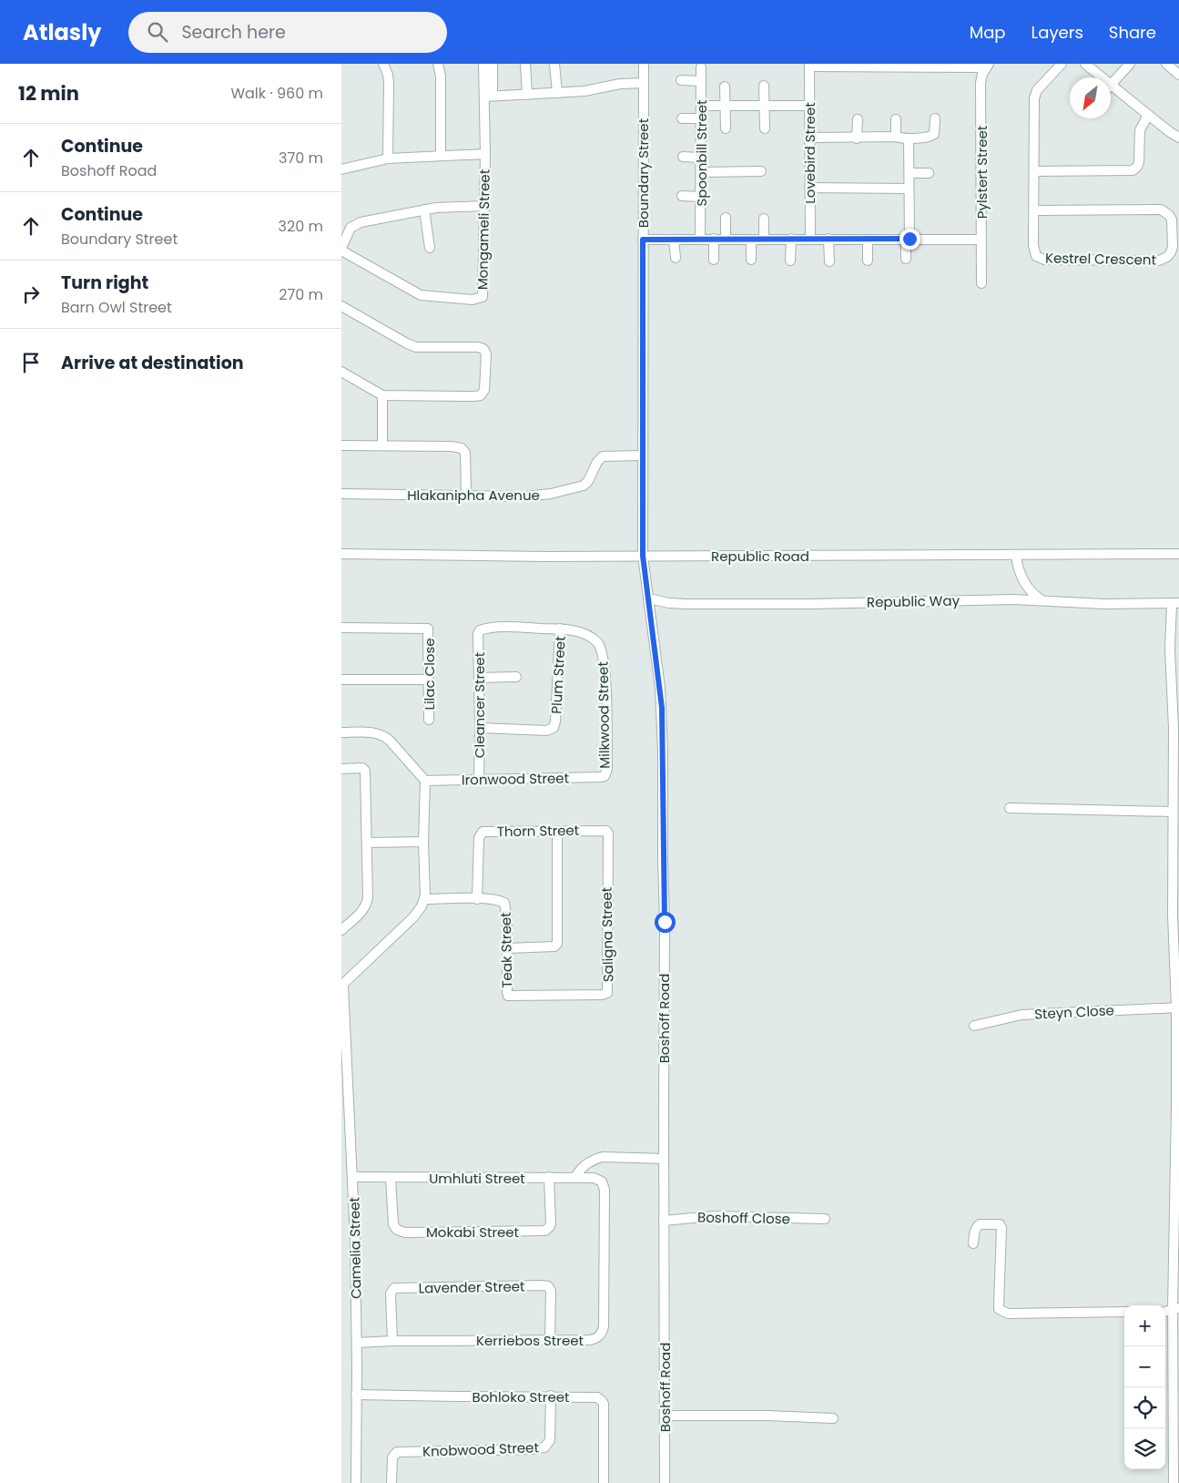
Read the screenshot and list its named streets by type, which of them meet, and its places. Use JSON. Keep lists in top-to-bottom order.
{
  "streets": {
    "street": [
      "Spoonbill Street",
      "Lovebird Street",
      "Pylstert Street",
      "Boundary Street",
      "Mongameli Street",
      "Kestrel Crescent",
      "Hlakanipha Avenue",
      "Republic Road",
      "Republic Way",
      "Lilac Close",
      "Plum Street",
      "Cleancer Street",
      "Milkwood Street",
      "Ironwood Street",
      "Thorn Street",
      "Saligna Street",
      "Teak Street",
      "Steyn Close",
      "Boshoff Road",
      "Umhluti Street",
      "Boshoff Close",
      "Mokabi Street",
      "Camelia Street",
      "Lavender Street",
      "Kerriebos Street",
      "Bohloko Street",
      "Knobwood Street"
    ]
  },
  "crossings": [
    ["Boundary Street", "Hlakanipha Avenue"],
    ["Boundary Street", "Republic Road"],
    ["Boundary Street", "Boshoff Road"],
    ["Republic Road", "Boshoff Road"],
    ["Republic Way", "Boshoff Road"],
    ["Plum Street", "Cleancer Street"],
    ["Plum Street", "Milkwood Street"],
    ["Cleancer Street", "Milkwood Street"],
    ["Cleancer Street", "Ironwood Street"],
    ["Milkwood Street", "Ironwood Street"],
    ["Thorn Street", "Saligna Street"],
    ["Thorn Street", "Teak Street"],
    ["Saligna Street", "Teak Street"],
    ["Boshoff Road", "Boshoff Close"],
    ["Umhluti Street", "Mokabi Street"],
    ["Umhluti Street", "Camelia Street"],
    ["Umhluti Street", "Kerriebos Street"],
    ["Camelia Street", "Kerriebos Street"],
    ["Camelia Street", "Bohloko Street"],
    ["Lavender Street", "Kerriebos Street"],
    ["Bohloko Street", "Knobwood Street"]
  ],
  "north": "bottom left",
  "page": {
    "header": "Atlasly",
    "search": "Search here",
    "nav": ["Map", "Layers", "Share"],
    "heading": ["12 min", "Walk · 960 m"],
    "list": [
      ["Continue", "Boshoff Road", "370 m"],
      ["Continue", "Boundary Street", "320 m"],
      ["Turn right", "Barn Owl Street", "270 m"],
      "Arrive at destination"
    ],
    "map_buttons": ["+", "−"]
  }
}
